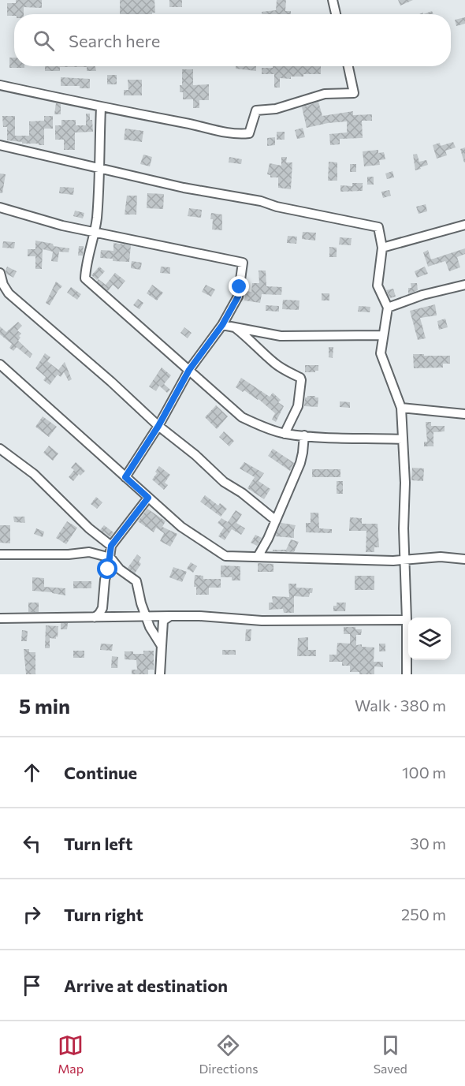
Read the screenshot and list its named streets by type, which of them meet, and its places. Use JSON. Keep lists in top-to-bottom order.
{
  "page": {
    "search": "Search here",
    "heading": ["5 min", "Walk · 380 m"],
    "list": [
      ["Continue", "100 m"],
      ["Turn left", "30 m"],
      ["Turn right", "250 m"],
      "Arrive at destination"
    ],
    "nav": ["Map", "Directions", "Saved"]
  }
}
